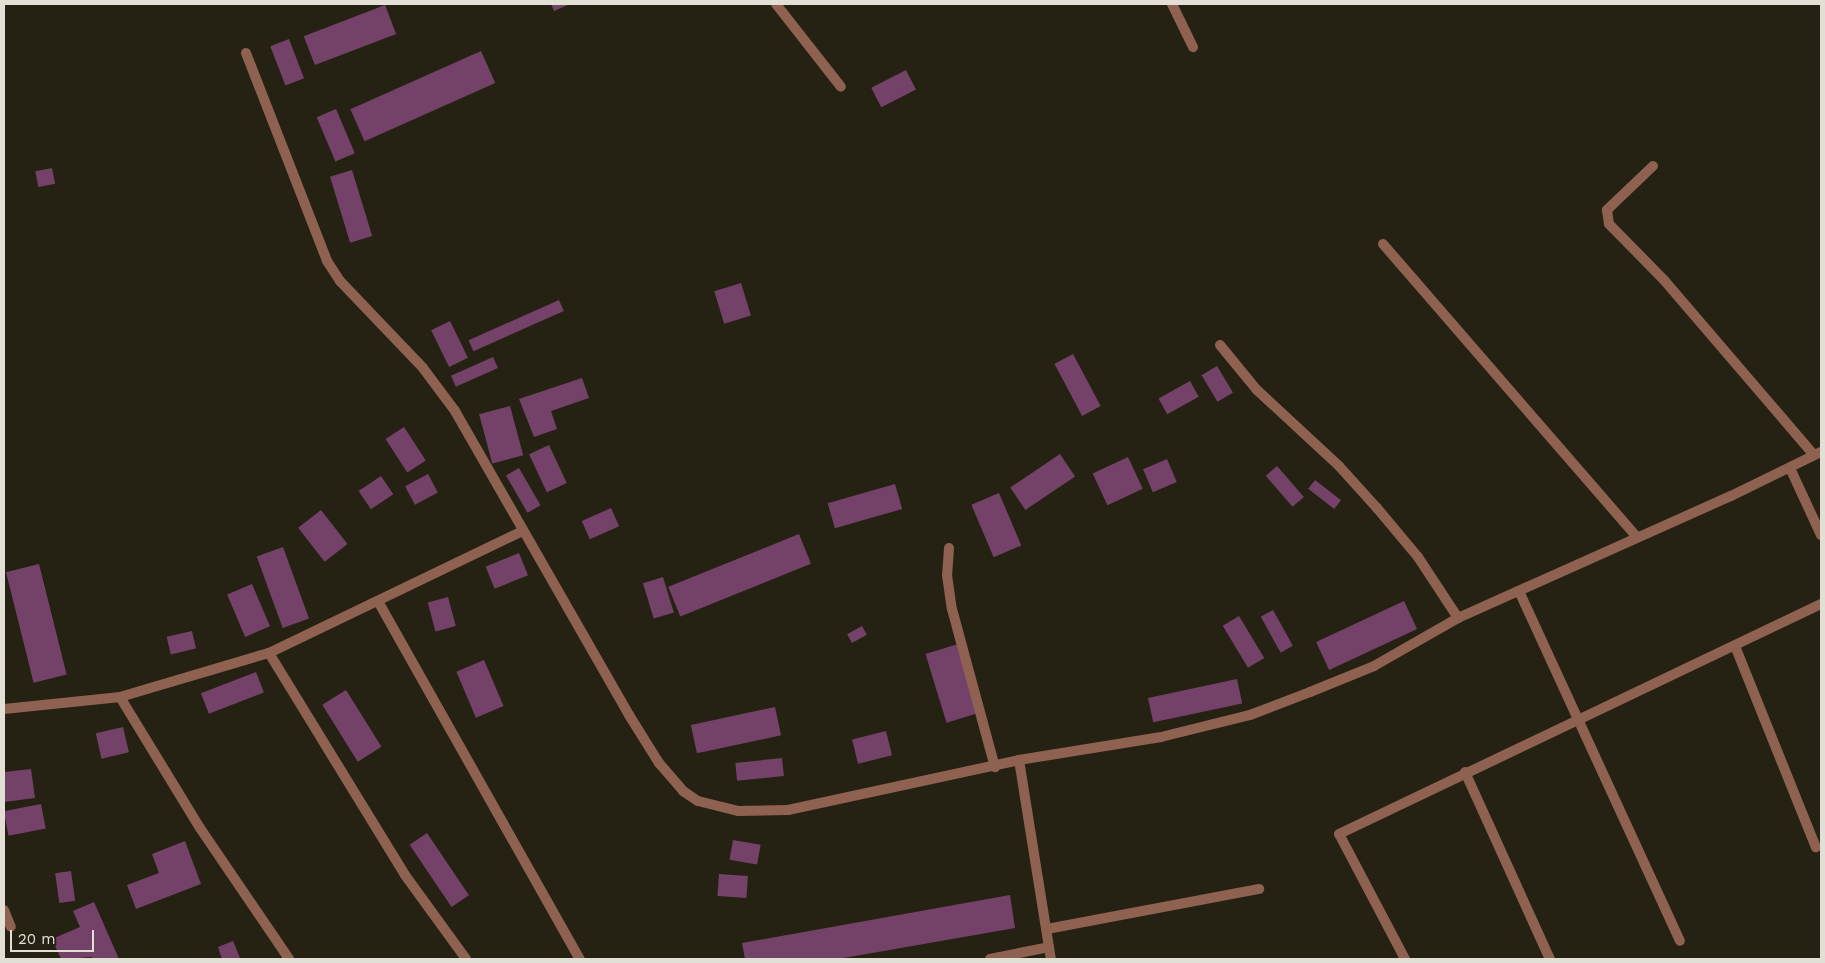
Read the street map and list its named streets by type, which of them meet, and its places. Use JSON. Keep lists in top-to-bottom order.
{
  "scale_bar": "20 m"
}
